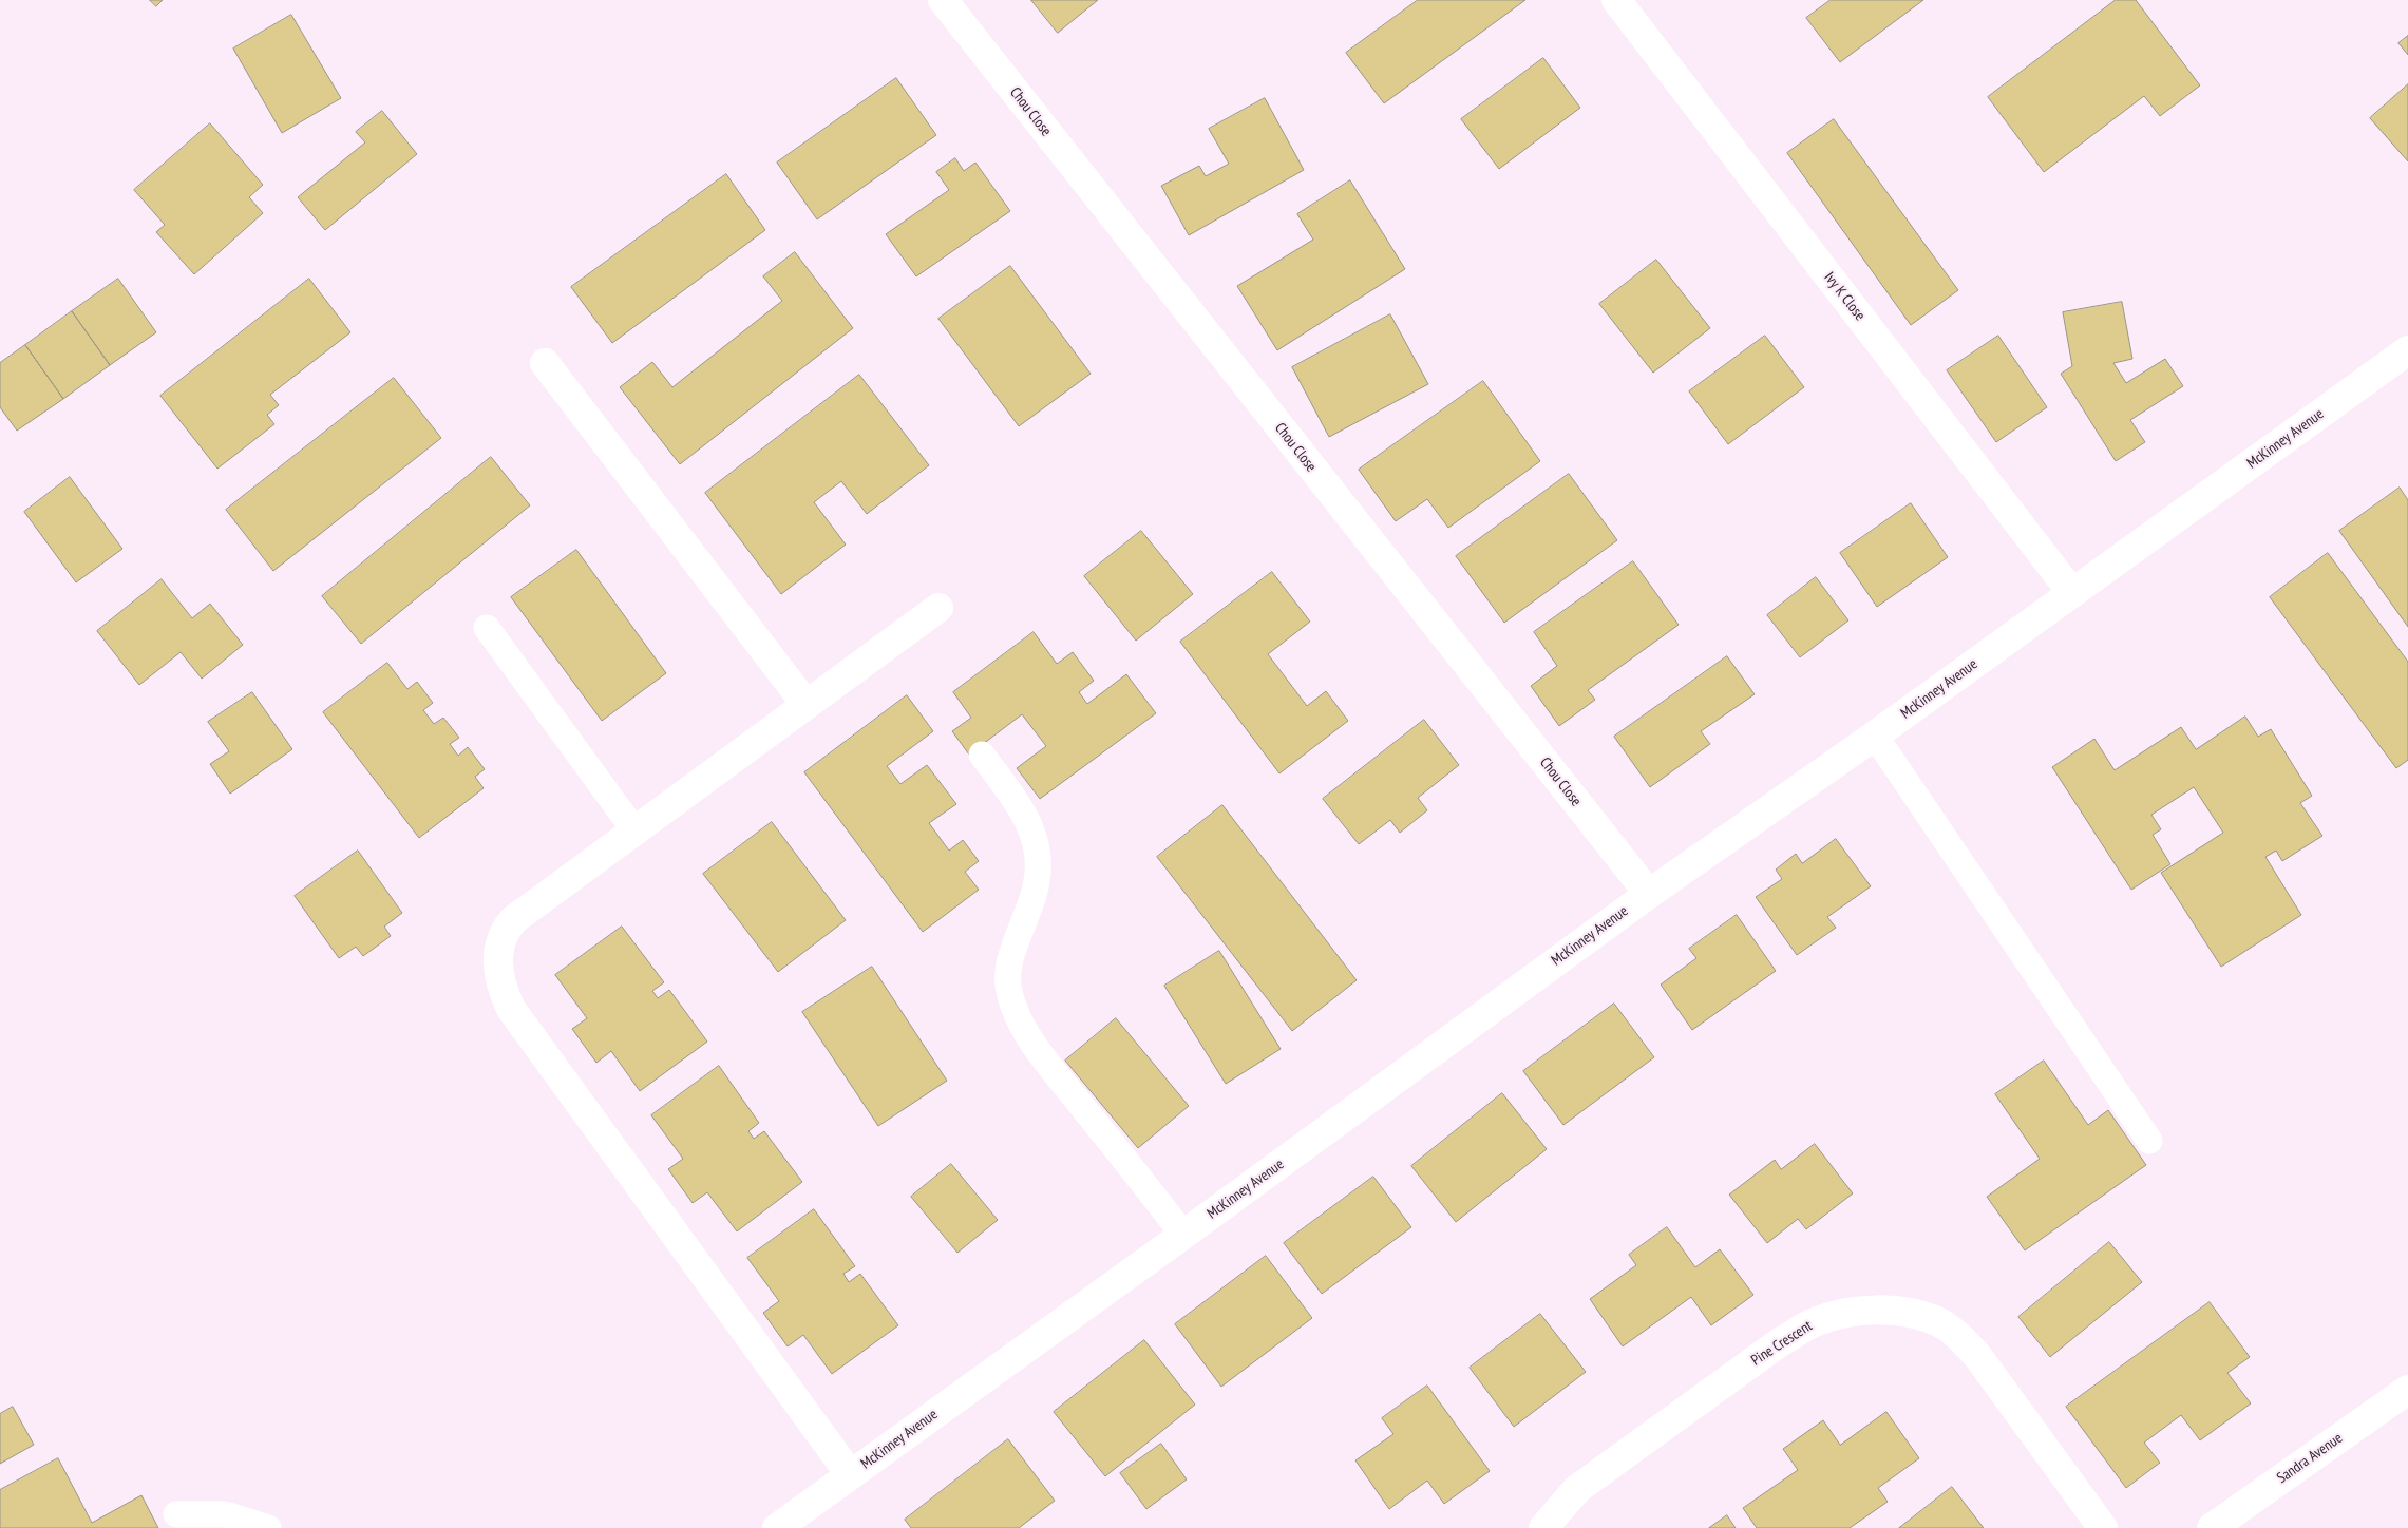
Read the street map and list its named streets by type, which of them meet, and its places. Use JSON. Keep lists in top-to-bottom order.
{
  "streets": {
    "street": [
      "Chou Close",
      "Ivy K Close",
      "McKinney Avenue",
      "Pine Crescent",
      "Sandra Avenue"
    ]
  },
  "crossings": [
    ["Chou Close", "McKinney Avenue"],
    ["Ivy K Close", "McKinney Avenue"]
  ]
}
